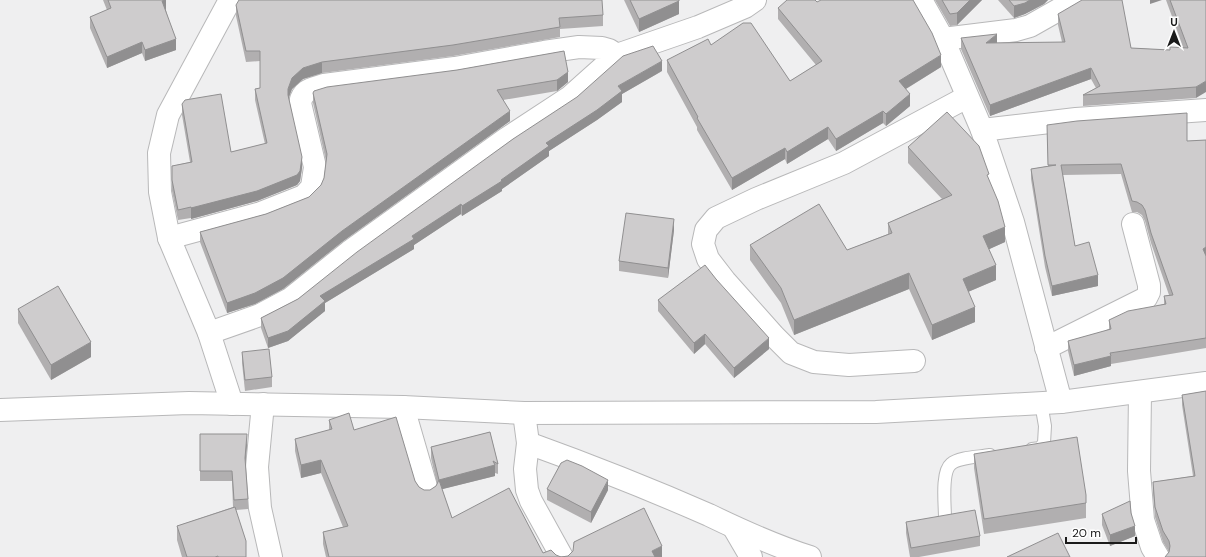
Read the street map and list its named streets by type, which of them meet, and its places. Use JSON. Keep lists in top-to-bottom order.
{
  "scale_bar": "20 m",
  "north": "top"
}
